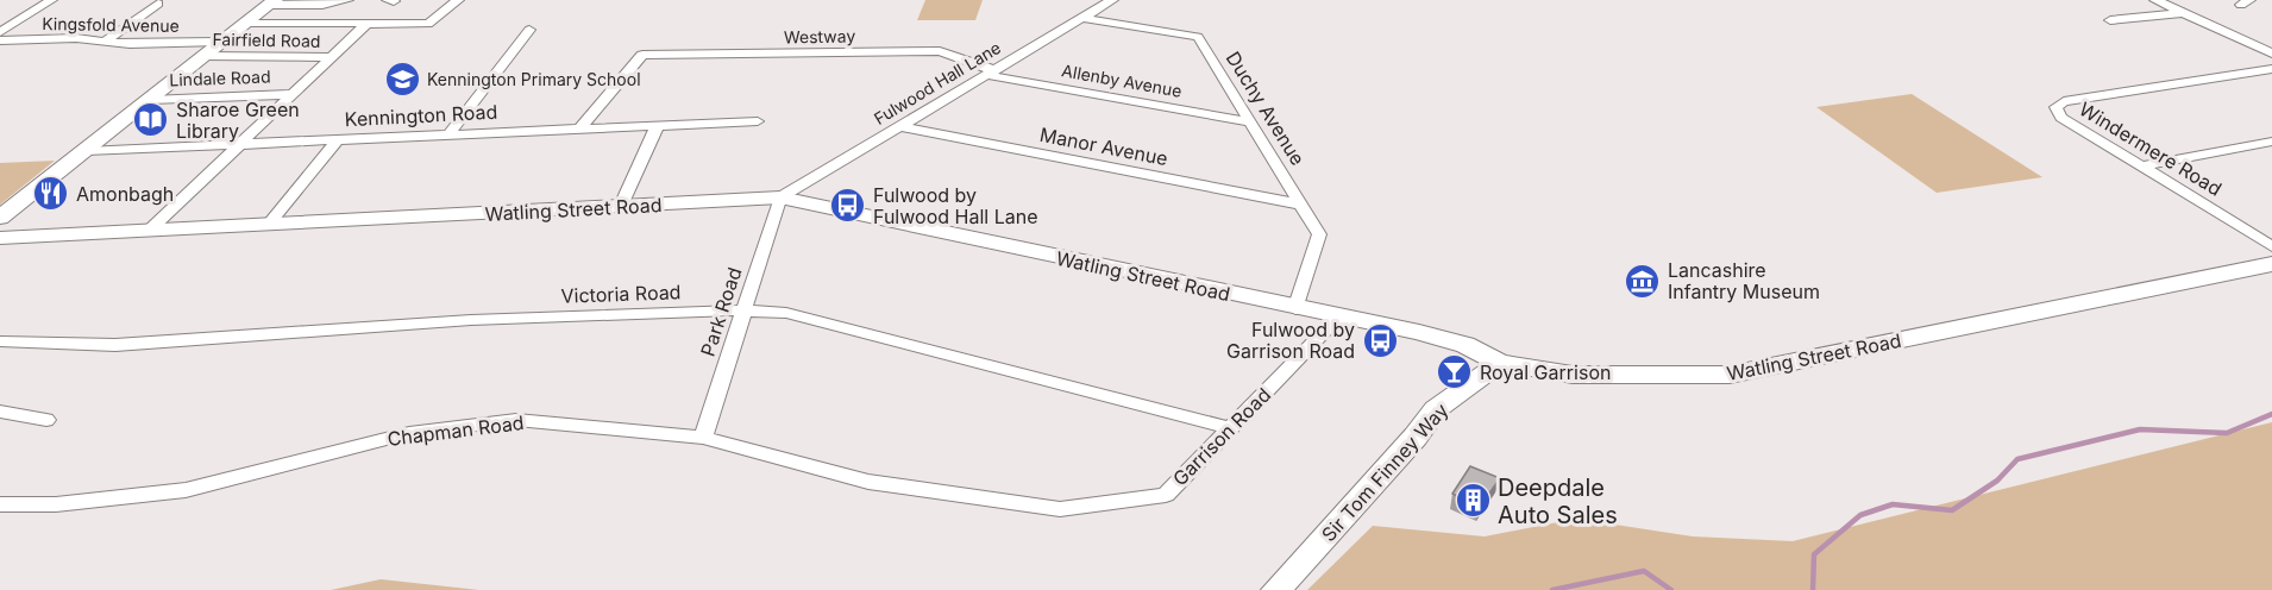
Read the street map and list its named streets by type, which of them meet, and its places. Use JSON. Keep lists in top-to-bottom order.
{
  "streets": {
    "main road": ["Watling Street Road", "Sir Tom Finney Way"],
    "street": [
      "Kingsfold Avenue",
      "Westway",
      "Fairfield Road",
      "Lindale Road",
      "Allenby Avenue",
      "Fulwood Hall Lane",
      "Duchy Avenue",
      "Kennington Road",
      "Manor Avenue",
      "Windermere Road",
      "Victoria Road",
      "Park Road",
      "Chapman Road",
      "Garrison Road"
    ]
  },
  "crossings": [
    ["Westway", "Allenby Avenue"],
    ["Westway", "Fulwood Hall Lane"],
    ["Westway", "Kennington Road"],
    ["Allenby Avenue", "Fulwood Hall Lane"],
    ["Allenby Avenue", "Duchy Avenue"],
    ["Fulwood Hall Lane", "Duchy Avenue"],
    ["Fulwood Hall Lane", "Manor Avenue"],
    ["Fulwood Hall Lane", "Watling Street Road"],
    ["Fulwood Hall Lane", "Park Road"],
    ["Duchy Avenue", "Manor Avenue"],
    ["Duchy Avenue", "Watling Street Road"],
    ["Watling Street Road", "Park Road"],
    ["Watling Street Road", "Garrison Road"],
    ["Watling Street Road", "Sir Tom Finney Way"],
    ["Victoria Road", "Park Road"],
    ["Victoria Road", "Garrison Road"],
    ["Park Road", "Chapman Road"],
    ["Chapman Road", "Garrison Road"]
  ],
  "places": {
    "school or university": ["Kennington Primary School"],
    "library": ["Sharoe Green Library"],
    "restaurant": ["Amonbagh"],
    "bus stop": ["Fulwood by Fulwood Hall Lane", "Fulwood by Garrison Road"],
    "museum": ["Lancashire Infantry Museum"],
    "bar": ["Royal Garrison"],
    "building": ["Deepdale Auto Sales"]
  }
}
